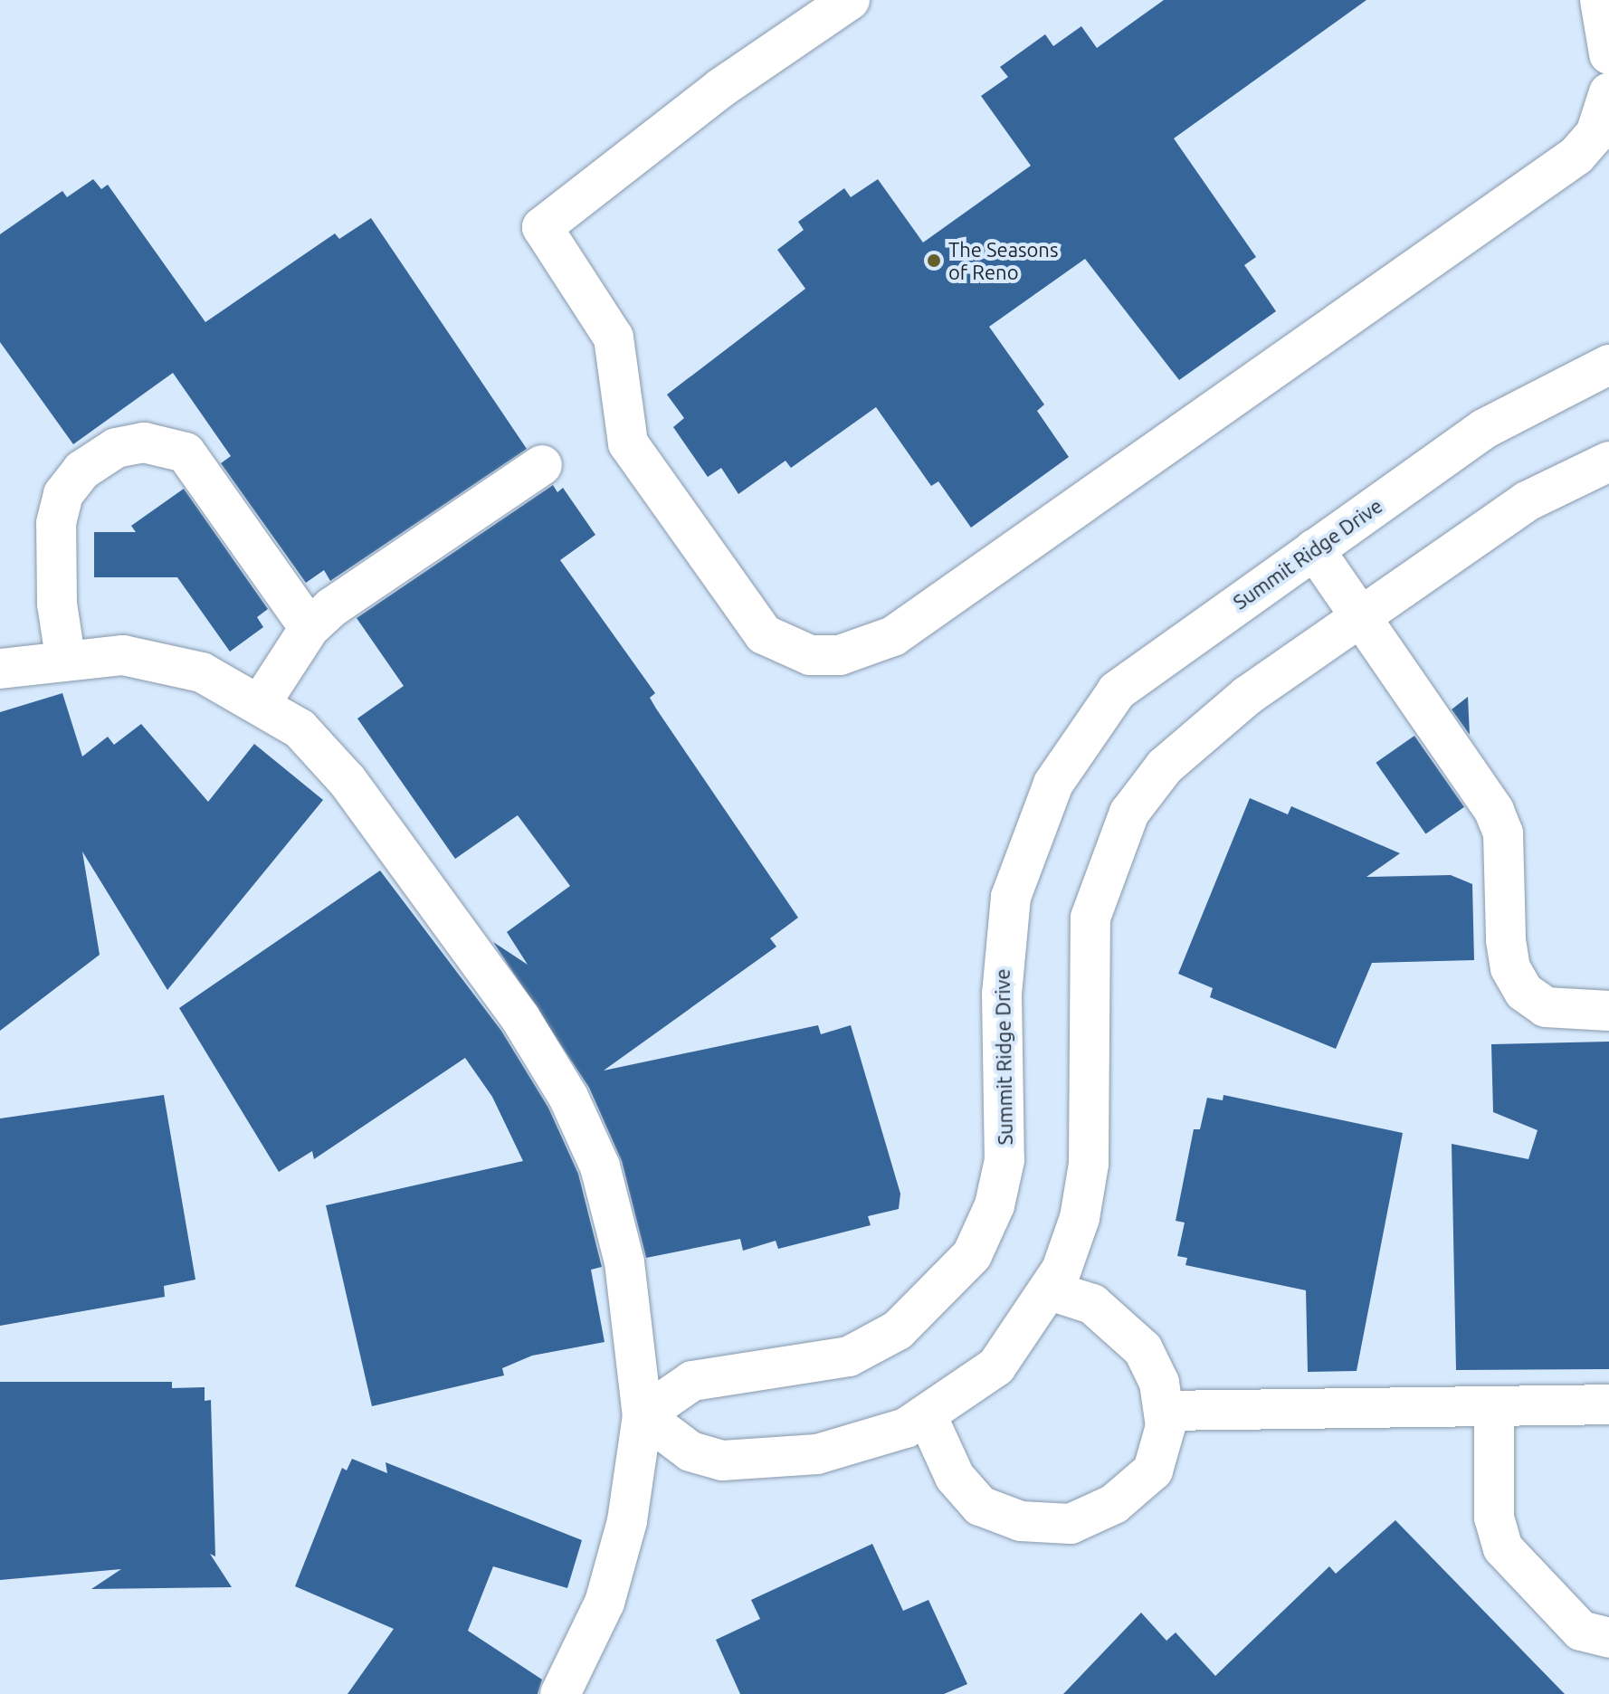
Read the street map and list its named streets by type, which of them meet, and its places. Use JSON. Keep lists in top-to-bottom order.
{
  "streets": {
    "street": ["Summit Ridge Drive"]
  },
  "places": ["The Seasons of Reno"]
}
